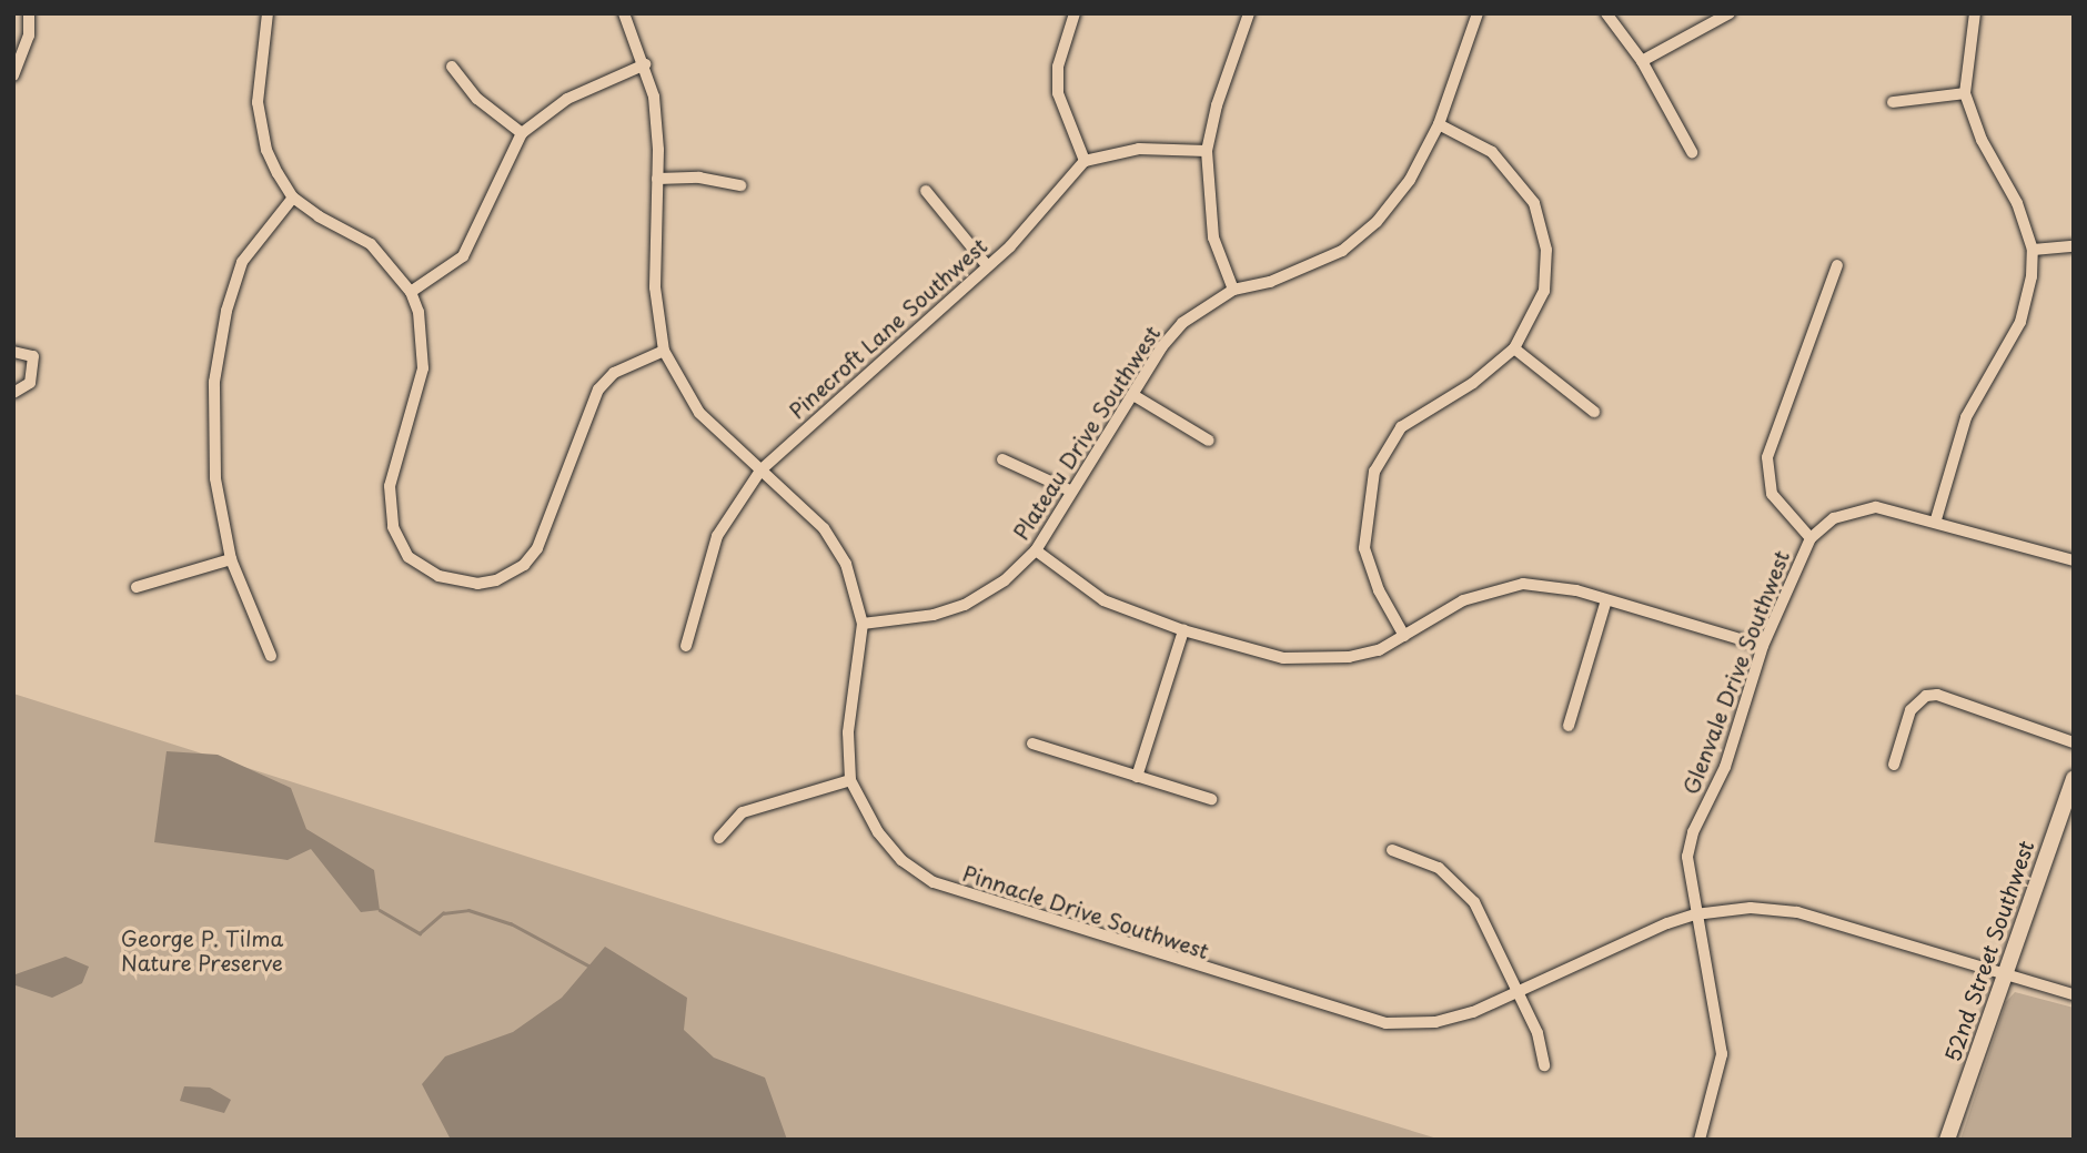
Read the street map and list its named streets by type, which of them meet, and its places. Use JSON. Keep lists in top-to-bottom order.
{
  "streets": {
    "street": [
      "Pinecroft Lane Southwest",
      "Plateau Drive Southwest",
      "Glenvale Drive Southwest",
      "Pinnacle Drive Southwest",
      "52nd Street Southwest"
    ]
  },
  "crossings": [
    ["Pinecroft Lane Southwest", "Pinnacle Drive Southwest"],
    ["Plateau Drive Southwest", "Pinnacle Drive Southwest"],
    ["Glenvale Drive Southwest", "Pinnacle Drive Southwest"],
    ["Pinnacle Drive Southwest", "52nd Street Southwest"]
  ],
  "parks": ["George P. Tilma Nature Preserve"]
}
